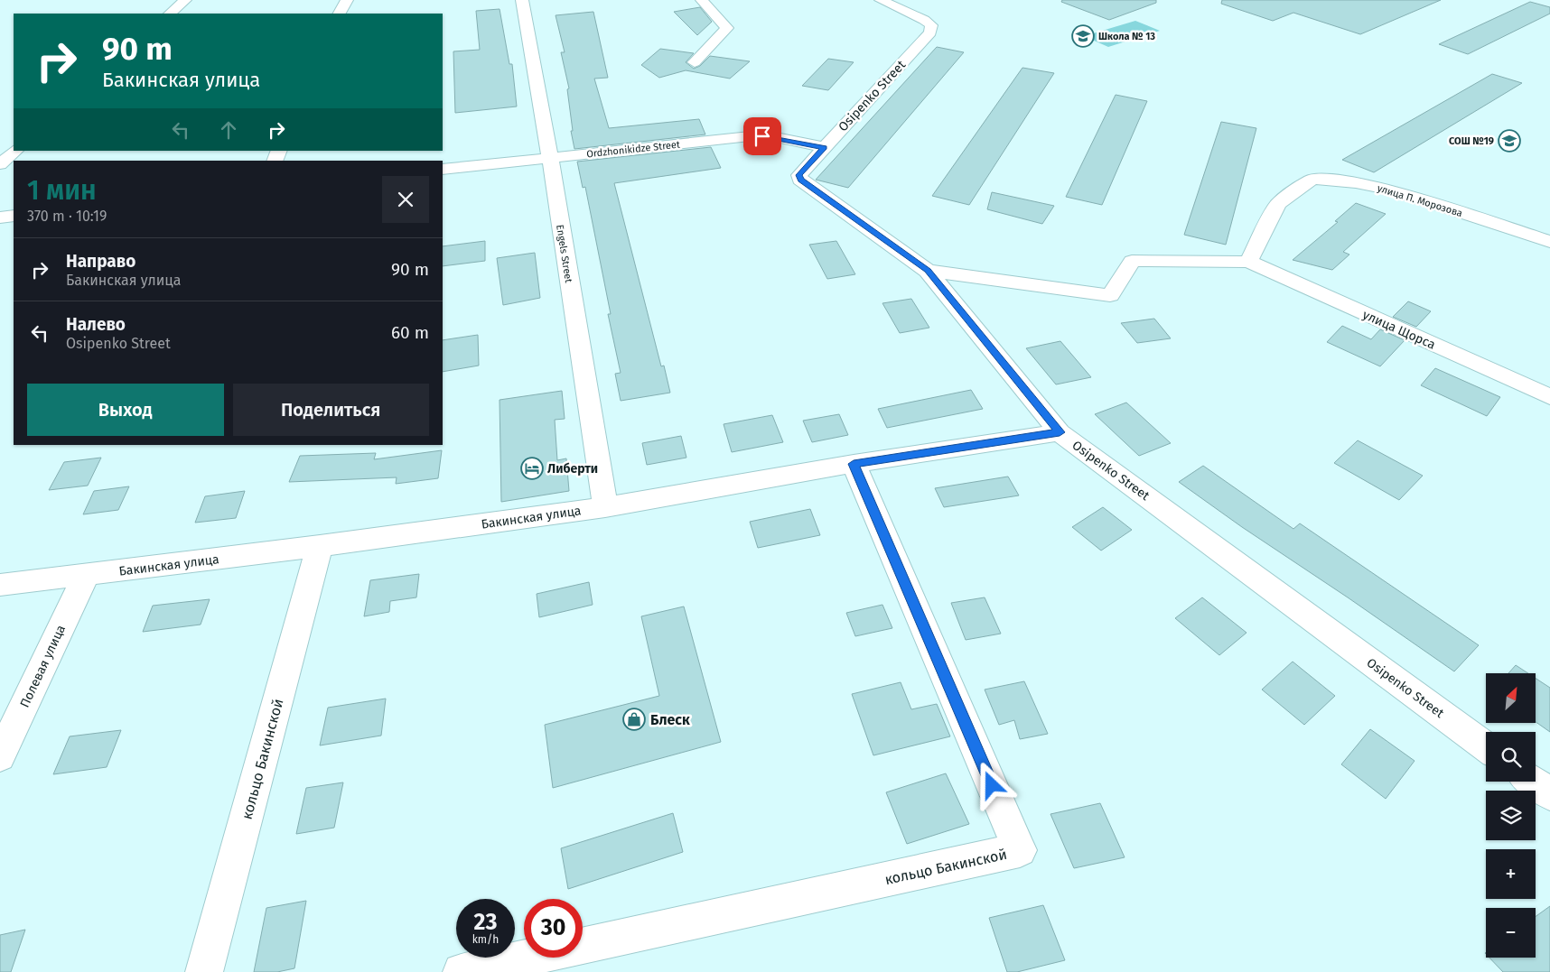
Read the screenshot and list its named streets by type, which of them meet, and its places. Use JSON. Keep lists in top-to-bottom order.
{
  "streets": {
    "street": [
      "Osipenko Street",
      "Ordzhonikidze Street",
      "улица П. Морозова",
      "Engels Street",
      "улица Щорса",
      "Бакинская улица",
      "Полевая улица",
      "кольцо Бакинской"
    ]
  },
  "crossings": [
    ["Osipenko Street", "Ordzhonikidze Street"],
    ["Osipenko Street", "Бакинская улица"],
    ["Ordzhonikidze Street", "Engels Street"],
    ["улица П. Морозова", "улица Щорса"],
    ["Engels Street", "Бакинская улица"],
    ["Бакинская улица", "Полевая улица"],
    ["Бакинская улица", "кольцо Бакинской"]
  ],
  "places": {
    "school or university": ["Школа № 13", "СОШ №19"],
    "hotel": ["Либерти"],
    "shop": ["Блеск"]
  },
  "north": "top right",
  "page": {
    "turn": ["90 m", "Бакинская улица"],
    "heading": ["1 мин", "370 m · 10:19"],
    "list": [
      {
        "name": "Направо",
        "note": "Бакинская улица",
        "value": "90 m"
      },
      {
        "name": "Налево",
        "note": "Osipenko Street",
        "value": "60 m"
      }
    ],
    "buttons": ["Выход", "Поделиться"],
    "map_buttons": ["+", "−"],
    "speed": "23 km/h",
    "limit": "30"
  }
}
